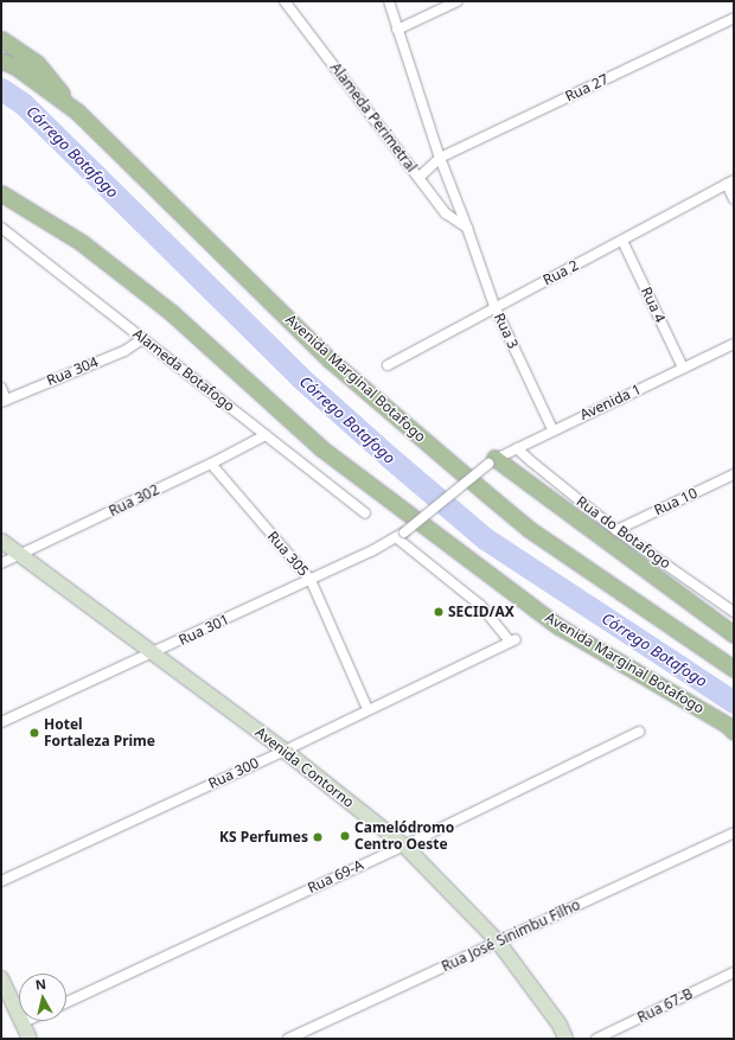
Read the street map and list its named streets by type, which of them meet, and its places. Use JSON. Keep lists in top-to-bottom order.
{
  "streets": {
    "main road": ["Avenida Marginal Botafogo", "Avenida Contorno"],
    "street": [
      "Rua 27",
      "Alameda Perimetral",
      "Rua 2",
      "Rua 4",
      "Rua 3",
      "Alameda Botafogo",
      "Rua 304",
      "Avenida 1",
      "Rua 302",
      "Rua 10",
      "Rua do Botafogo",
      "Rua 305",
      "Rua 301",
      "Rua 300",
      "Rua 69-A",
      "Rua José Sinimbu Filho",
      "Rua 67-B"
    ]
  },
  "crossings": [
    ["Rua 27", "Alameda Perimetral"],
    ["Rua 27", "Rua 3"],
    ["Alameda Perimetral", "Rua 3"],
    ["Rua 2", "Rua 4"],
    ["Rua 2", "Rua 3"],
    ["Rua 4", "Avenida 1"],
    ["Rua 3", "Avenida 1"],
    ["Alameda Botafogo", "Rua 304"],
    ["Alameda Botafogo", "Rua 302"],
    ["Avenida 1", "Rua do Botafogo"],
    ["Avenida 1", "Rua 301"],
    ["Avenida 1", "Rua 300"],
    ["Rua 302", "Rua 305"],
    ["Rua 302", "Avenida Contorno"],
    ["Rua 10", "Rua do Botafogo"],
    ["Rua 305", "Rua 301"],
    ["Rua 305", "Rua 300"],
    ["Rua 301", "Avenida Contorno"],
    ["Rua 301", "Rua 300"],
    ["Avenida Contorno", "Rua 300"],
    ["Avenida Contorno", "Rua 69-A"],
    ["Avenida Contorno", "Rua José Sinimbu Filho"]
  ],
  "water": ["Córrego Botafogo"],
  "places": [
    "SECID/AX",
    "Hotel Fortaleza Prime",
    "Camelódromo Centro Oeste",
    "KS Perfumes"
  ],
  "north": "top"
}
